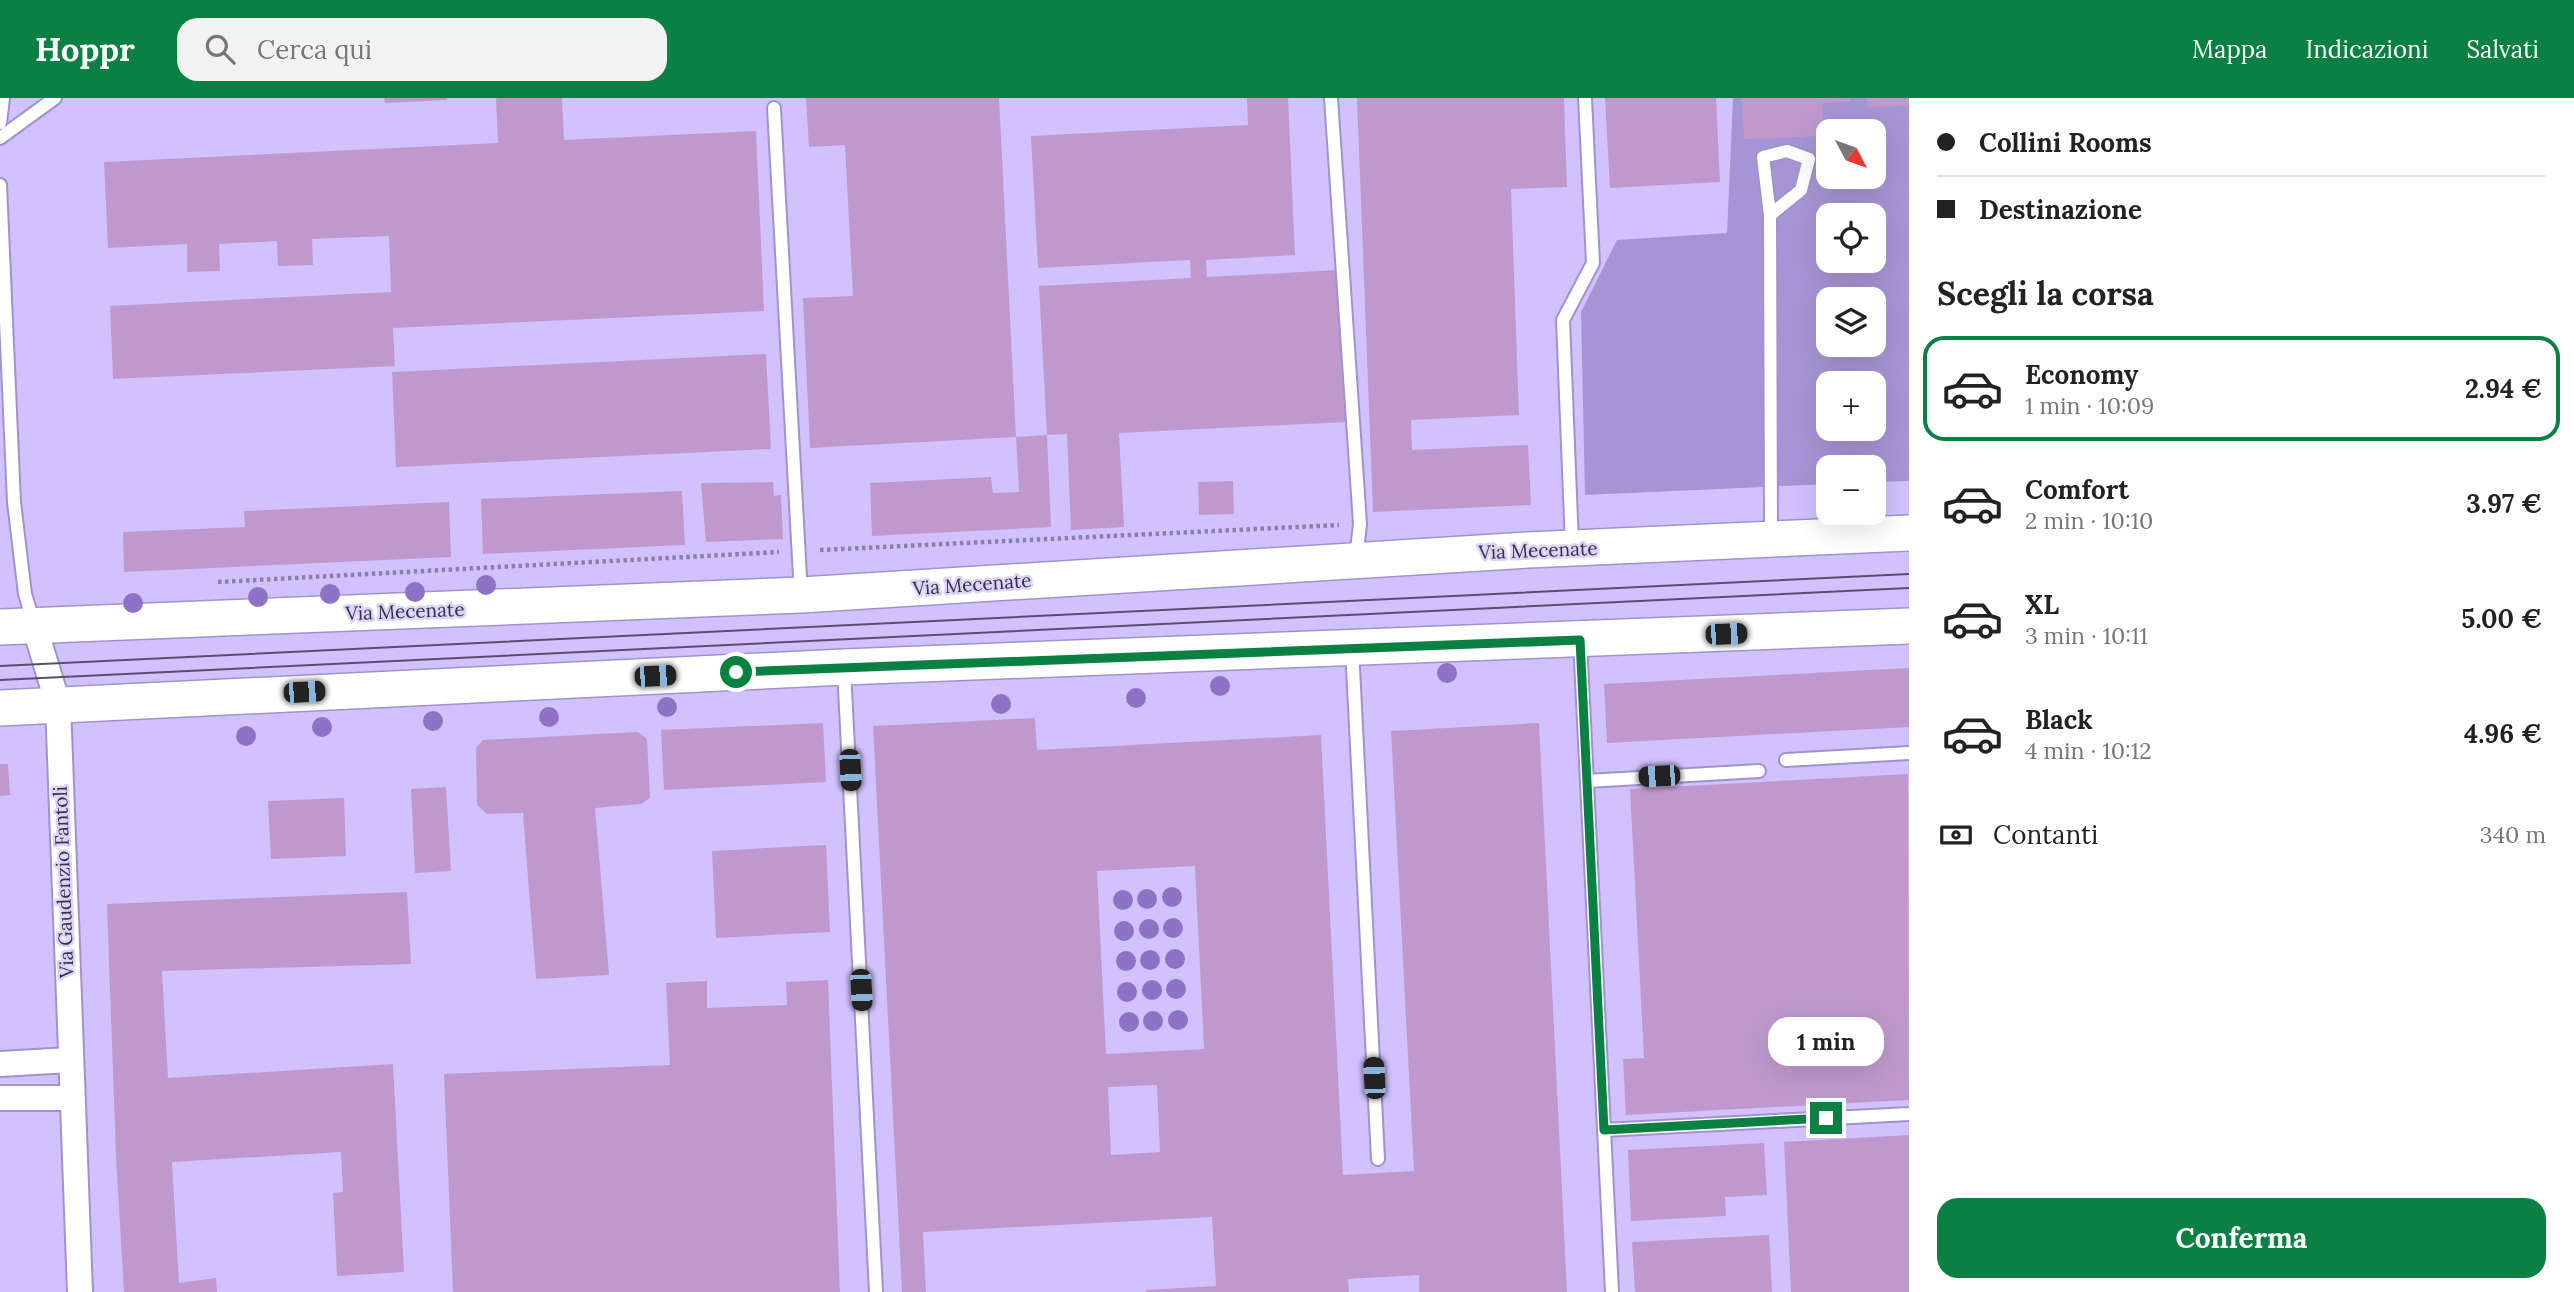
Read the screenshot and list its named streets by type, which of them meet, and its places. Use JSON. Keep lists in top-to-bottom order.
{
  "streets": {
    "main road": ["Via Mecenate"],
    "street": ["Via Gaudenzio Fantoli"]
  },
  "north": "bottom right",
  "page": {
    "header": "Hoppr",
    "search": "Cerca qui",
    "nav": ["Mappa", "Indicazioni", "Salvati"],
    "banner": ["Collini Rooms", "Destinazione"],
    "map_buttons": ["+", "−"],
    "heading": "Scegli la corsa",
    "list": [
      {
        "name": "Economy",
        "note": "1 min · 10:09",
        "value": "2.94 €"
      },
      {
        "name": "Comfort",
        "note": "2 min · 10:10",
        "value": "3.97 €"
      },
      {
        "name": "XL",
        "note": "3 min · 10:11",
        "value": "5.00 €"
      },
      {
        "name": "Black",
        "note": "4 min · 10:12",
        "value": "4.96 €"
      }
    ],
    "pay": ["Contanti", "340 m"],
    "bubble": "1 min",
    "buttons": "Conferma"
  }
}
